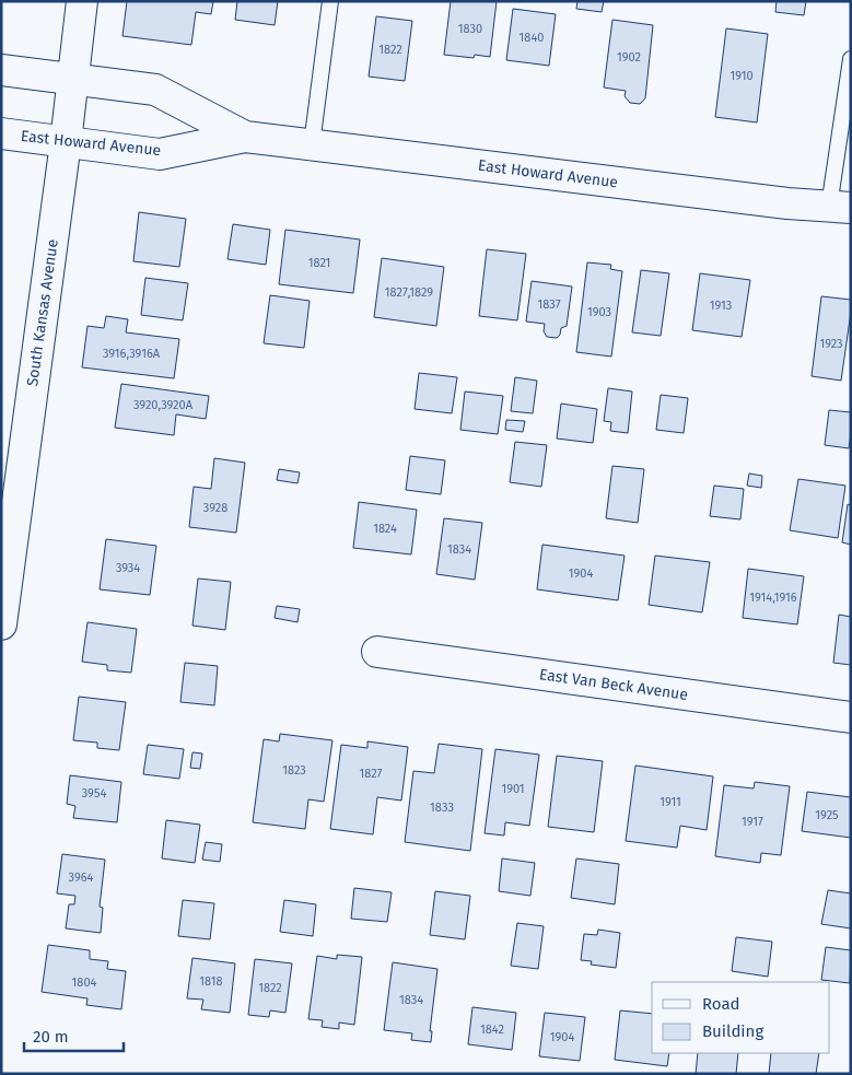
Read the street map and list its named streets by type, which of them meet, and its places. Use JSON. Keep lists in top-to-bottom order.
{
  "streets": {
    "street": ["East Howard Avenue", "South Kansas Avenue", "East Van Beck Avenue"]
  },
  "crossings": [
    ["East Howard Avenue", "South Kansas Avenue"]
  ],
  "house_numbers": [
    "1830",
    "1840",
    "1822",
    "1902",
    "1910",
    "1821",
    "1827,1829",
    "1837",
    "1913",
    "1903",
    "1923",
    "3916,3916A",
    "3920,3920A",
    "3928",
    "1824",
    "1834",
    "3934",
    "1904",
    "1914,1916",
    "1823",
    "1827",
    "1901",
    "3954",
    "1911",
    "1833",
    "1925",
    "1917",
    "3964",
    "1818",
    "1804",
    "1822",
    "1834",
    "1842",
    "1904"
  ],
  "legend": ["Road", "Building"],
  "scale_bar": "20 m"
}
